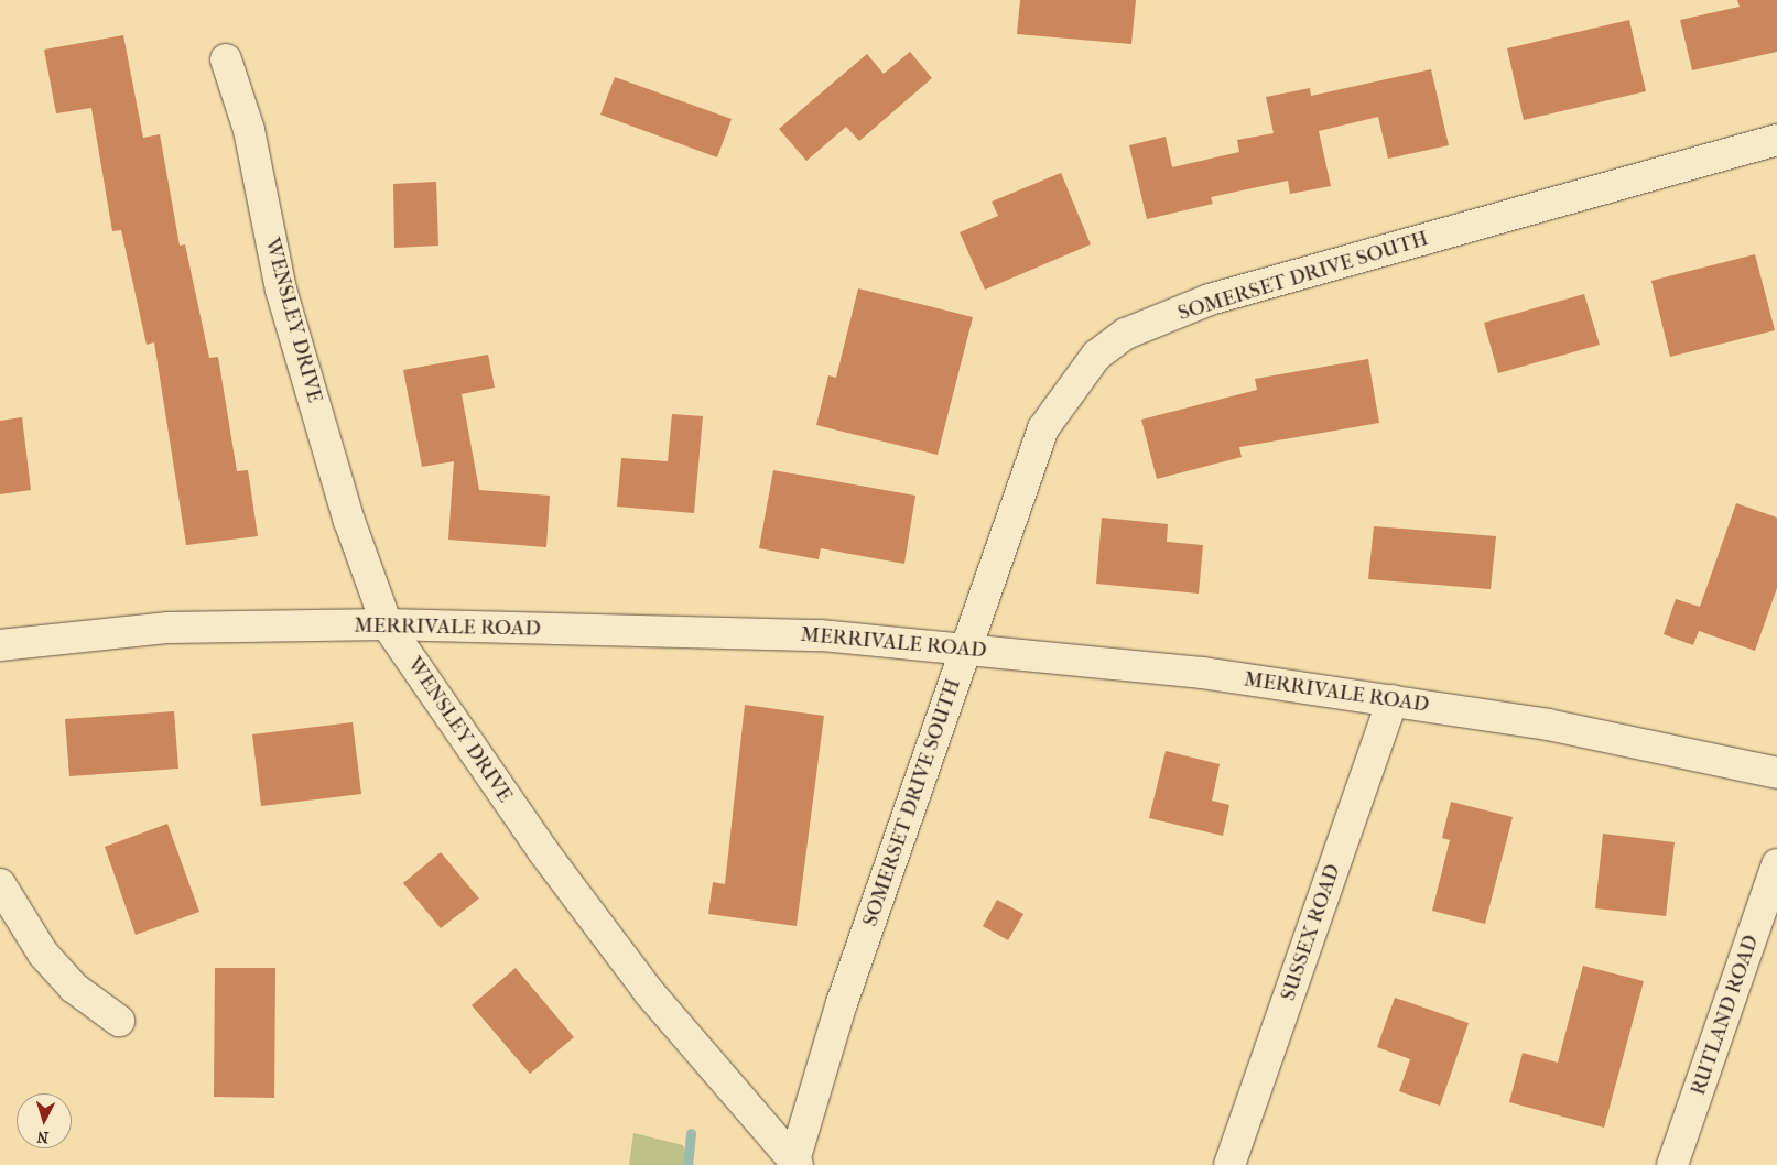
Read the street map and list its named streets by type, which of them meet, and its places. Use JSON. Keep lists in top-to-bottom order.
{
  "streets": {
    "street": [
      "SOMERSET DRIVE SOUTH",
      "WENSLEY DRIVE",
      "MERRIVALE ROAD",
      "SUSSEX ROAD",
      "RUTLAND ROAD"
    ]
  },
  "crossings": [
    ["SOMERSET DRIVE SOUTH", "WENSLEY DRIVE"],
    ["SOMERSET DRIVE SOUTH", "MERRIVALE ROAD"],
    ["WENSLEY DRIVE", "MERRIVALE ROAD"],
    ["MERRIVALE ROAD", "SUSSEX ROAD"]
  ],
  "north": "bottom"
}
